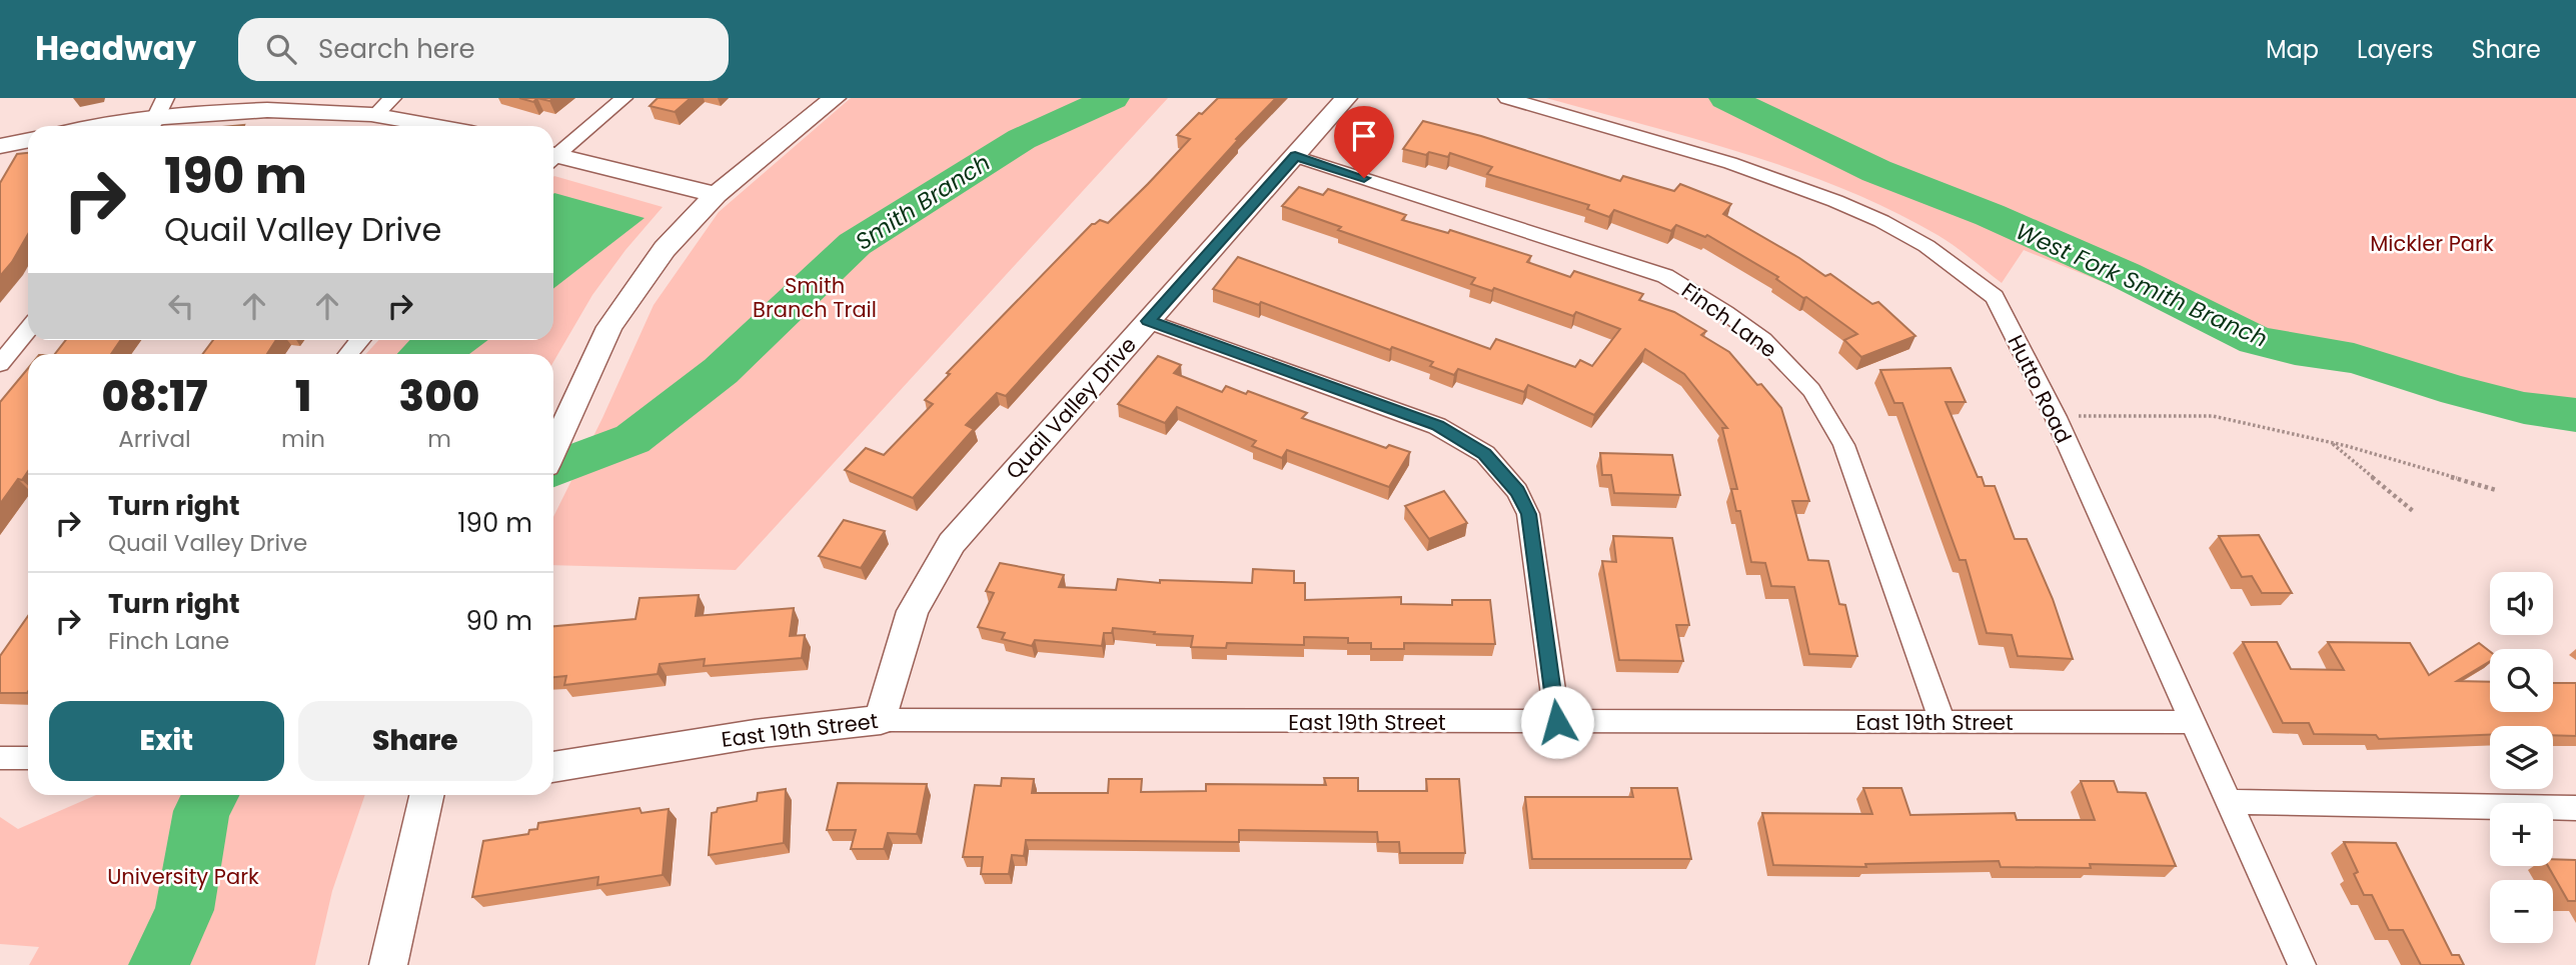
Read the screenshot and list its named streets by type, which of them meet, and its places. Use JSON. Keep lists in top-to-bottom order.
{
  "streets": {
    "street": [
      "Finch Lane",
      "Hutto Road",
      "Quail Valley Drive",
      "East 19th Street"
    ]
  },
  "crossings": [
    ["Finch Lane", "Quail Valley Drive"],
    ["Finch Lane", "East 19th Street"],
    ["Hutto Road", "East 19th Street"],
    ["Quail Valley Drive", "East 19th Street"]
  ],
  "water": ["Smith Branch", "West Fork Smith Branch"],
  "parks": ["Mickler Park", "Smith Branch Trail", "University Park"],
  "page": {
    "header": "Headway",
    "search": "Search here",
    "nav": ["Map", "Layers", "Share"],
    "turn": ["190 m", "Quail Valley Drive"],
    "eta": [
      "08:17",
      "Arrival",
      "1",
      "min",
      "300",
      "m"
    ],
    "list": [
      {
        "name": "Turn right",
        "note": "Quail Valley Drive",
        "value": "190 m"
      },
      {
        "name": "Turn right",
        "note": "Finch Lane",
        "value": "90 m"
      }
    ],
    "map_buttons": ["+", "−"],
    "buttons": ["Exit", "Share"]
  }
}
